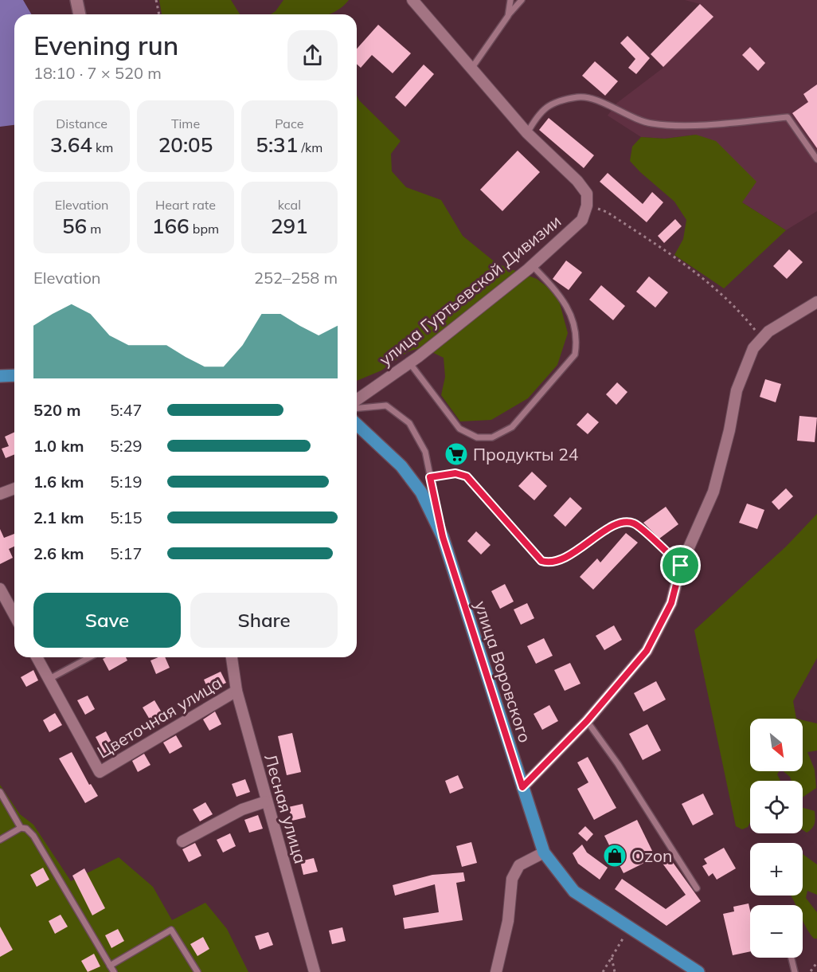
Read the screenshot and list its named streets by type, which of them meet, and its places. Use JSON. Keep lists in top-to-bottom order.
{
  "streets": {
    "main road": ["улица Воровского"],
    "street": ["улица Гуртьевской Дивизии", "Цветочная улица", "Лесная улица"]
  },
  "crossings": [
    ["Цветочная улица", "Лесная улица"]
  ],
  "places": {
    "supermarket": ["Продукты 24"],
    "shop": ["Ozon"]
  },
  "north": "bottom right",
  "page": {
    "heading": ["Evening run", "18:10 · 7 × 520 m"],
    "stats": [
      ["Distance", "3.64 km"],
      ["Time", "20:05"],
      ["Pace", "5:31 /km"],
      ["Elevation", "56 m"],
      ["Heart rate", "166 bpm"],
      ["kcal", "291"]
    ],
    "chart": ["Elevation", "252–258 m"],
    "list": [
      {
        "name": "520 m",
        "note": "5:47"
      },
      {
        "name": "1.0 km",
        "note": "5:29"
      },
      {
        "name": "1.6 km",
        "note": "5:19"
      },
      {
        "name": "2.1 km",
        "note": "5:15"
      },
      {
        "name": "2.6 km",
        "note": "5:17"
      }
    ],
    "buttons": ["Save", "Share"],
    "map_buttons": ["+", "−"]
  }
}
